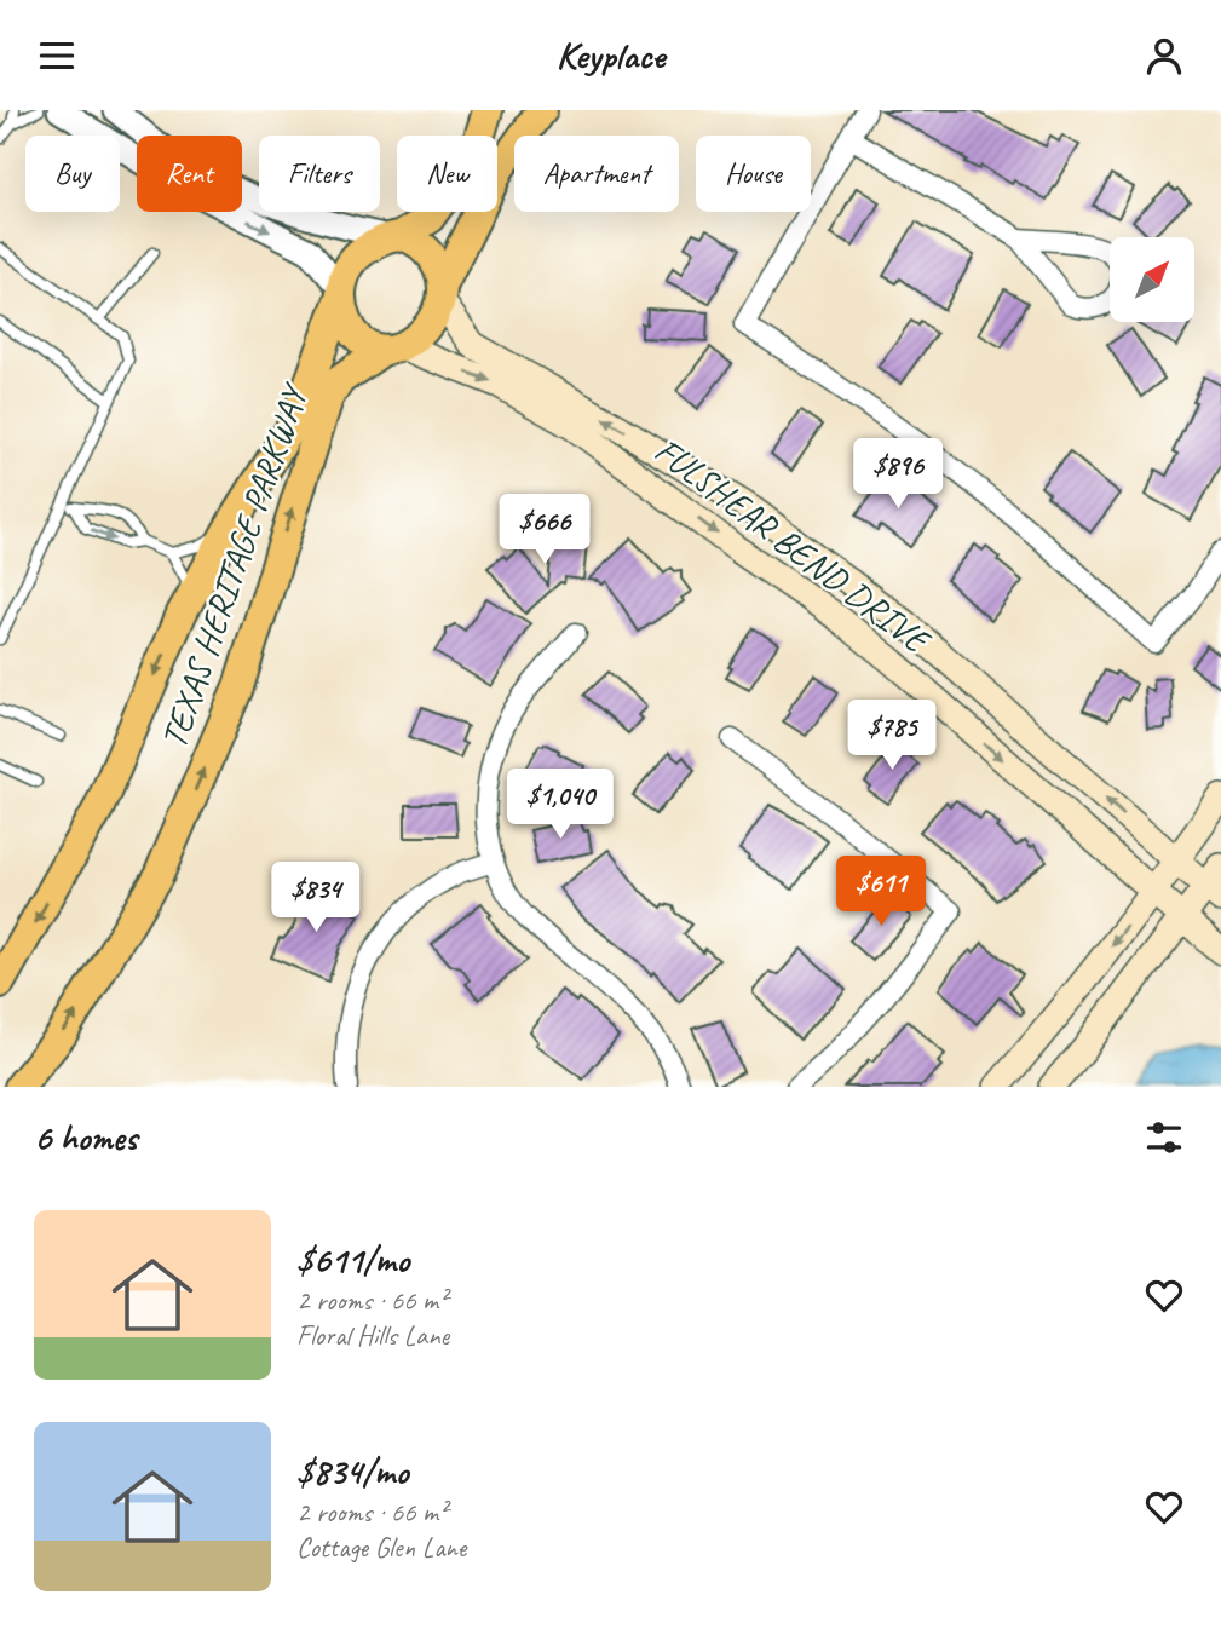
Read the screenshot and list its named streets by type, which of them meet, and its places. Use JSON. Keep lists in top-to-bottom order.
{
  "streets": {
    "main road": ["FULSHEAR BEND DRIVE", "TEXAS HERITAGE PARKWAY"]
  },
  "crossings": [
    ["FULSHEAR BEND DRIVE", "TEXAS HERITAGE PARKWAY"]
  ],
  "north": "top right",
  "page": {
    "header": "Keyplace",
    "chip": [
      "Buy",
      "Rent",
      "Filters",
      "New",
      "Apartment",
      "House"
    ],
    "price": [
      "$896",
      "$666",
      "$785",
      "$1,040",
      "$611",
      "$834"
    ],
    "heading": "6 homes",
    "list": [
      {
        "name": "$611/mo",
        "note": "2 rooms · 66 m² · Floral Hills Lane"
      },
      {
        "name": "$834/mo",
        "note": "2 rooms · 66 m² · Cottage Glen Lane"
      }
    ]
  }
}
